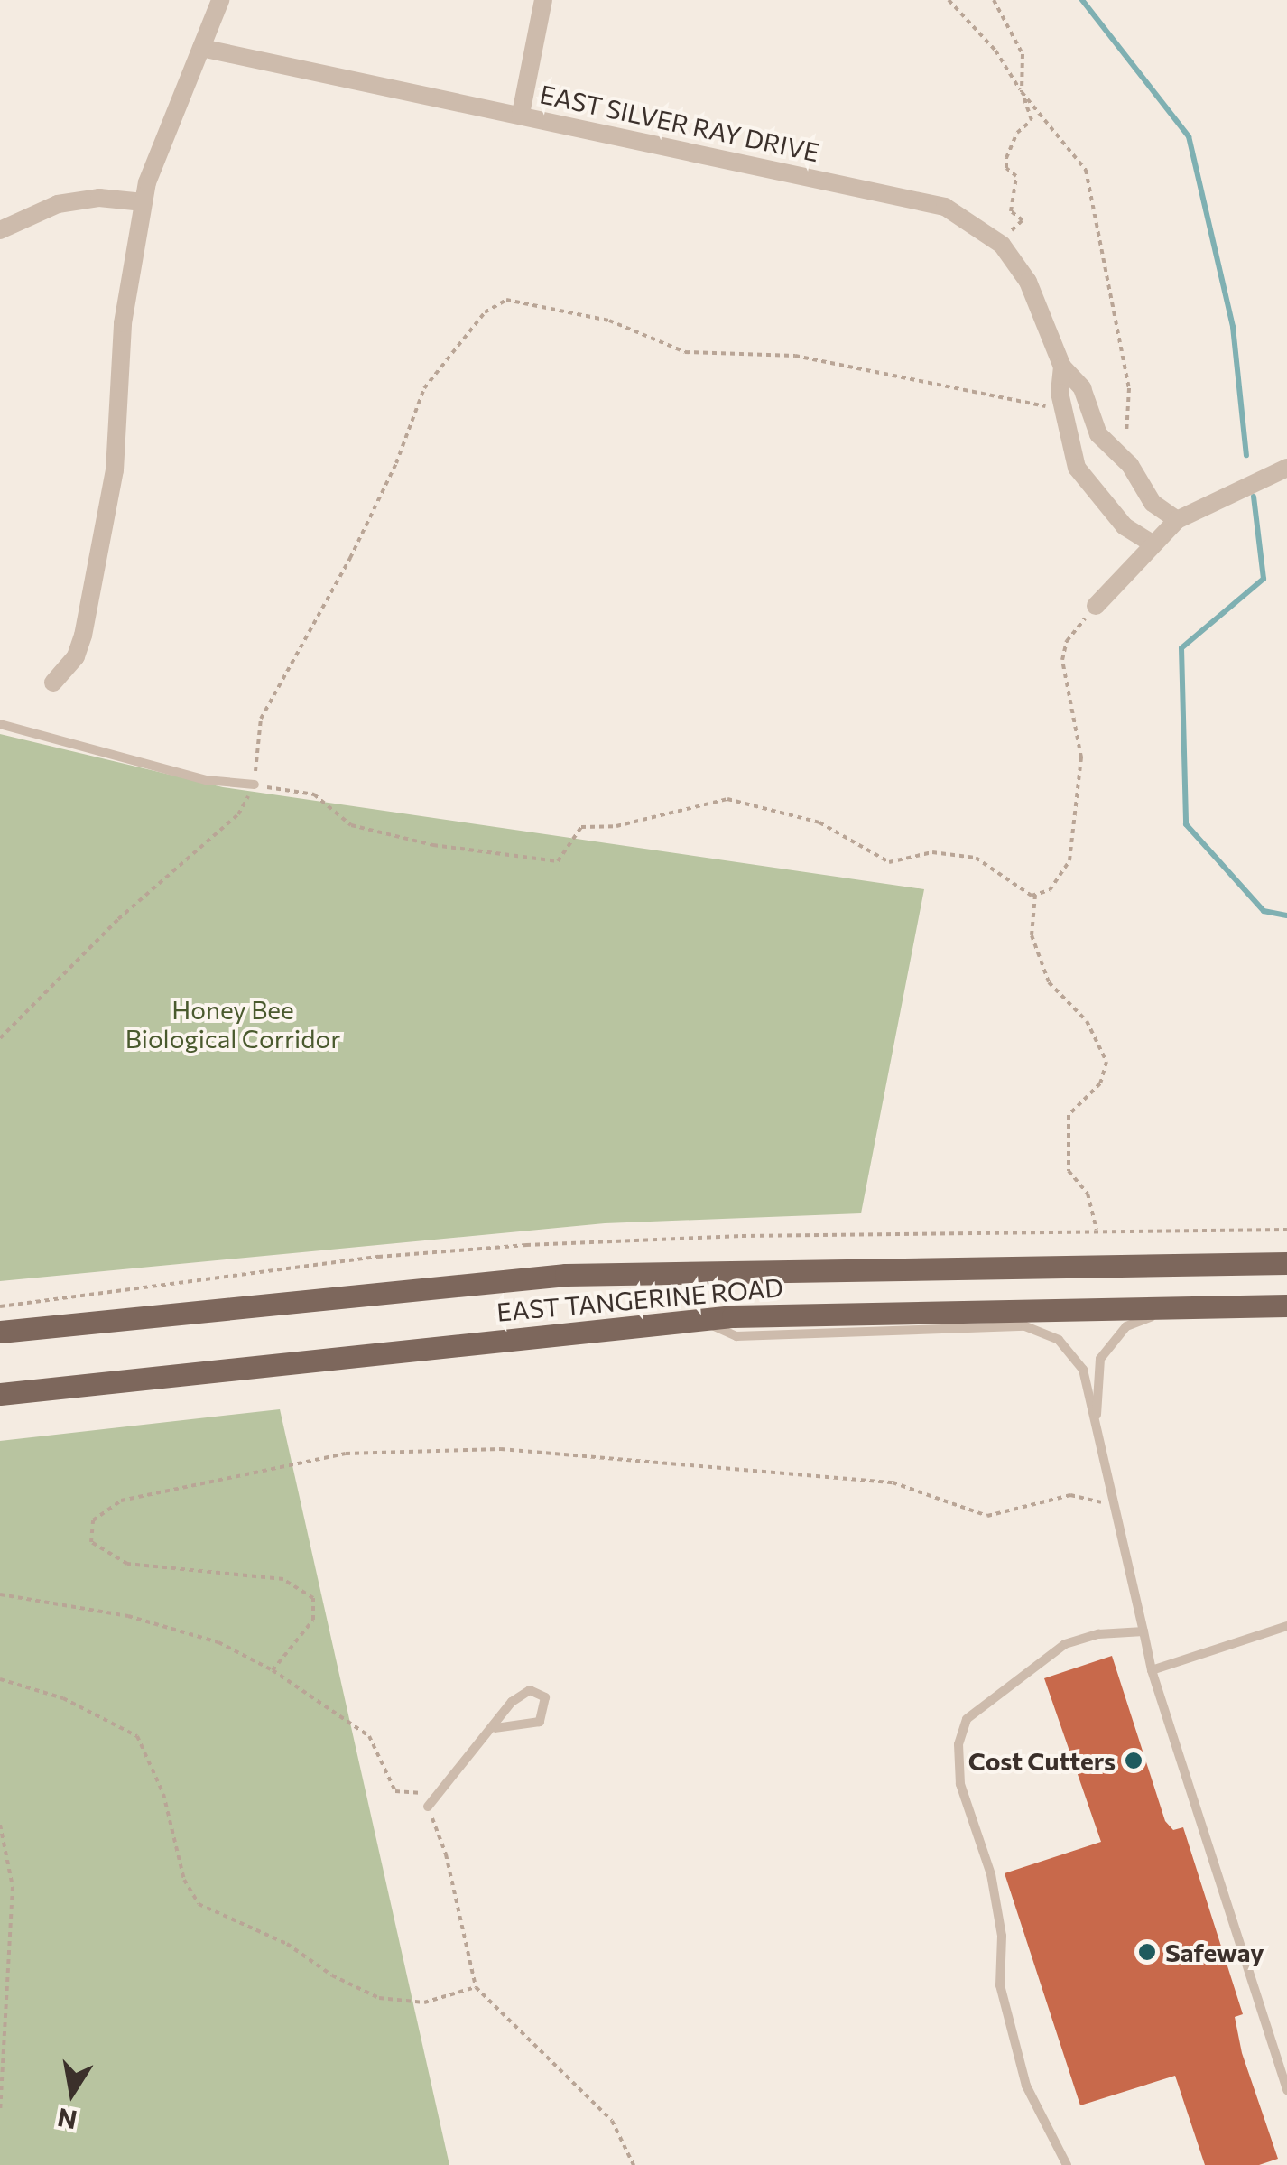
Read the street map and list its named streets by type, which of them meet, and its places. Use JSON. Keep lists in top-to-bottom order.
{
  "streets": {
    "main road": ["EAST TANGERINE ROAD"],
    "street": ["EAST SILVER RAY DRIVE"]
  },
  "parks": ["Honey Bee Biological Corridor"],
  "places": ["Cost Cutters", "Safeway"],
  "north": "bottom"
}
